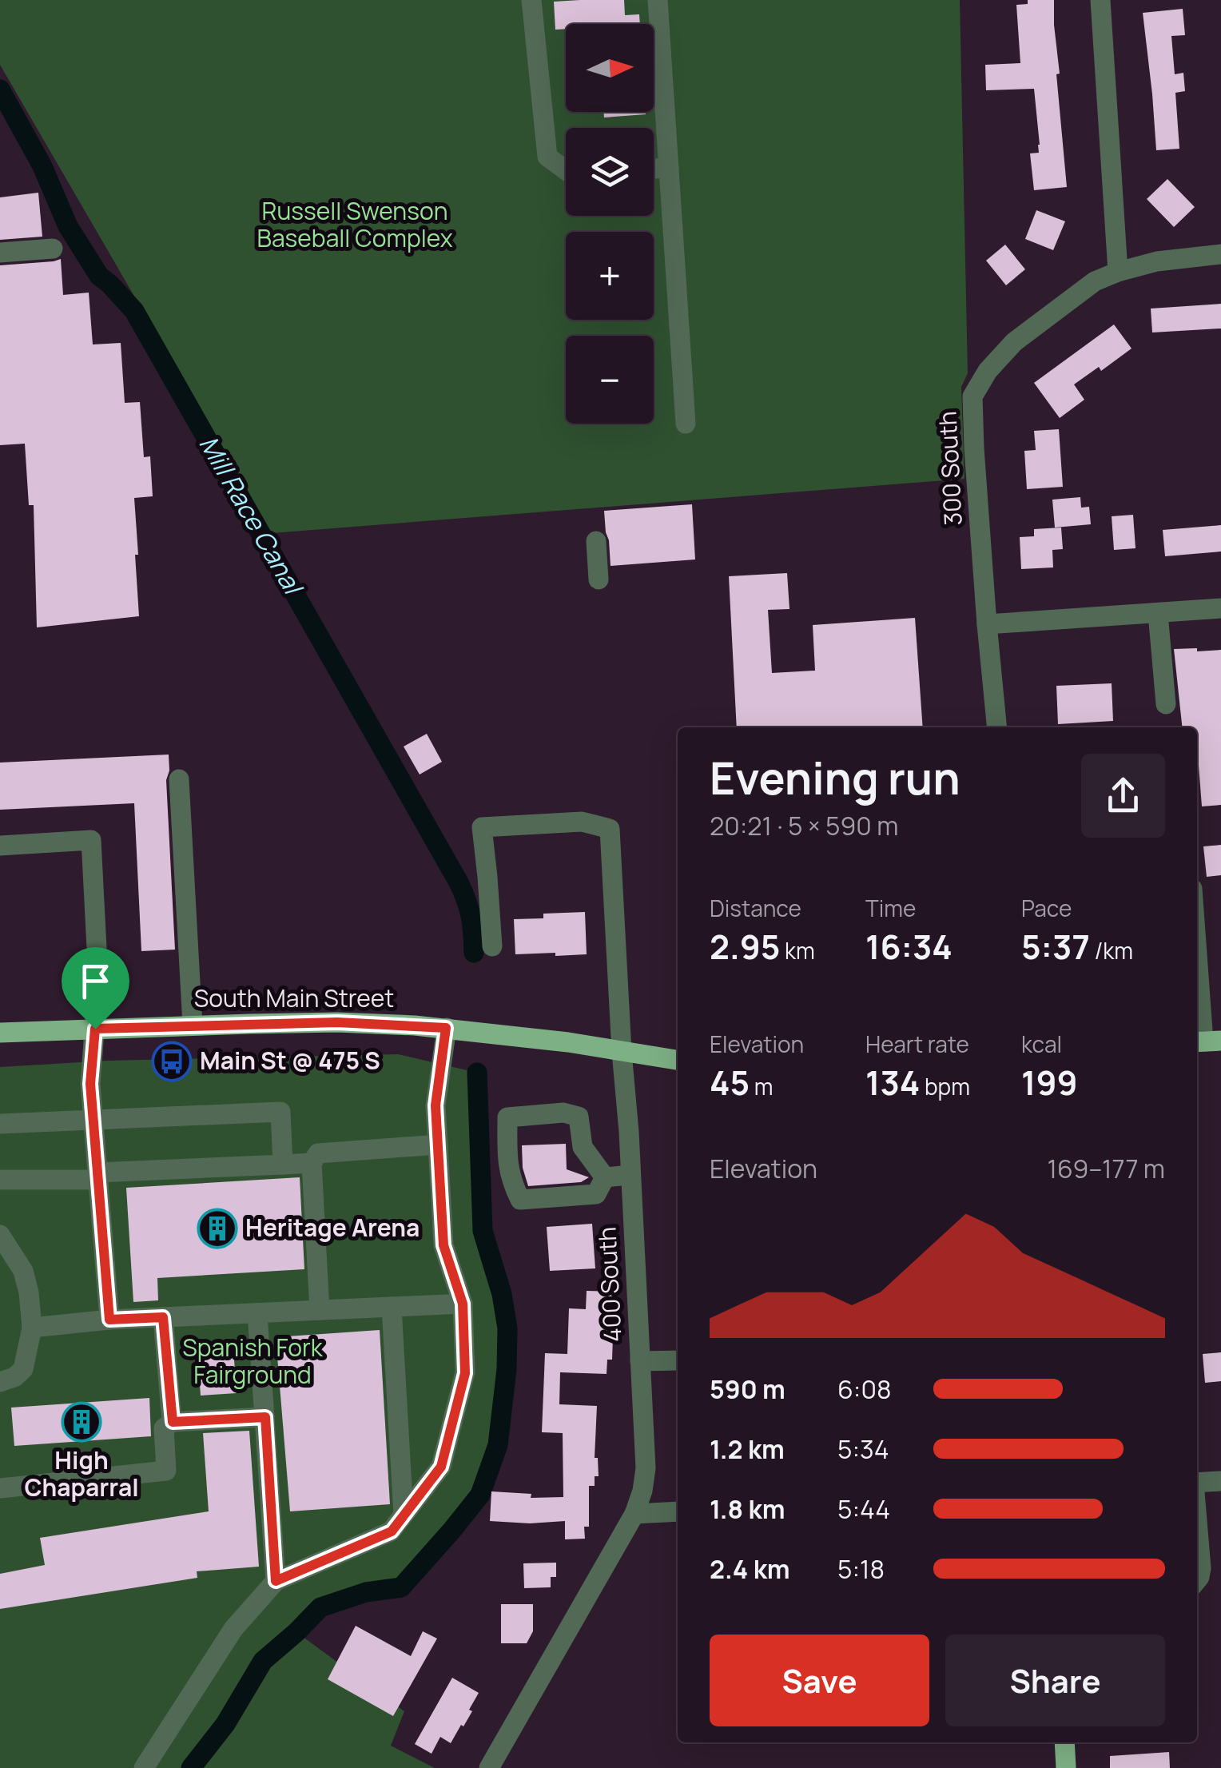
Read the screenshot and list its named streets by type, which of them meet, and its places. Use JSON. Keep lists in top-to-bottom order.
{
  "streets": {
    "main road": ["South Main Street"],
    "street": ["300 South", "400 South"]
  },
  "crossings": [
    ["South Main Street", "400 South"]
  ],
  "water": ["Mill Race Canal"],
  "parks": ["Russell Swenson Baseball Complex", "Spanish Fork Fairground"],
  "places": {
    "bus stop": ["Main St @ 475 S"],
    "building": ["Heritage Arena", "High Chaparral"]
  },
  "north": "right",
  "page": {
    "map_buttons": ["+", "−"],
    "heading": ["Evening run", "20:21 · 5 × 590 m"],
    "stats": [
      ["Distance", "2.95 km"],
      ["Time", "16:34"],
      ["Pace", "5:37 /km"],
      ["Elevation", "45 m"],
      ["Heart rate", "134 bpm"],
      ["kcal", "199"]
    ],
    "chart": ["Elevation", "169–177 m"],
    "list": [
      {
        "name": "590 m",
        "note": "6:08"
      },
      {
        "name": "1.2 km",
        "note": "5:34"
      },
      {
        "name": "1.8 km",
        "note": "5:44"
      },
      {
        "name": "2.4 km",
        "note": "5:18"
      }
    ],
    "buttons": ["Save", "Share"]
  }
}
